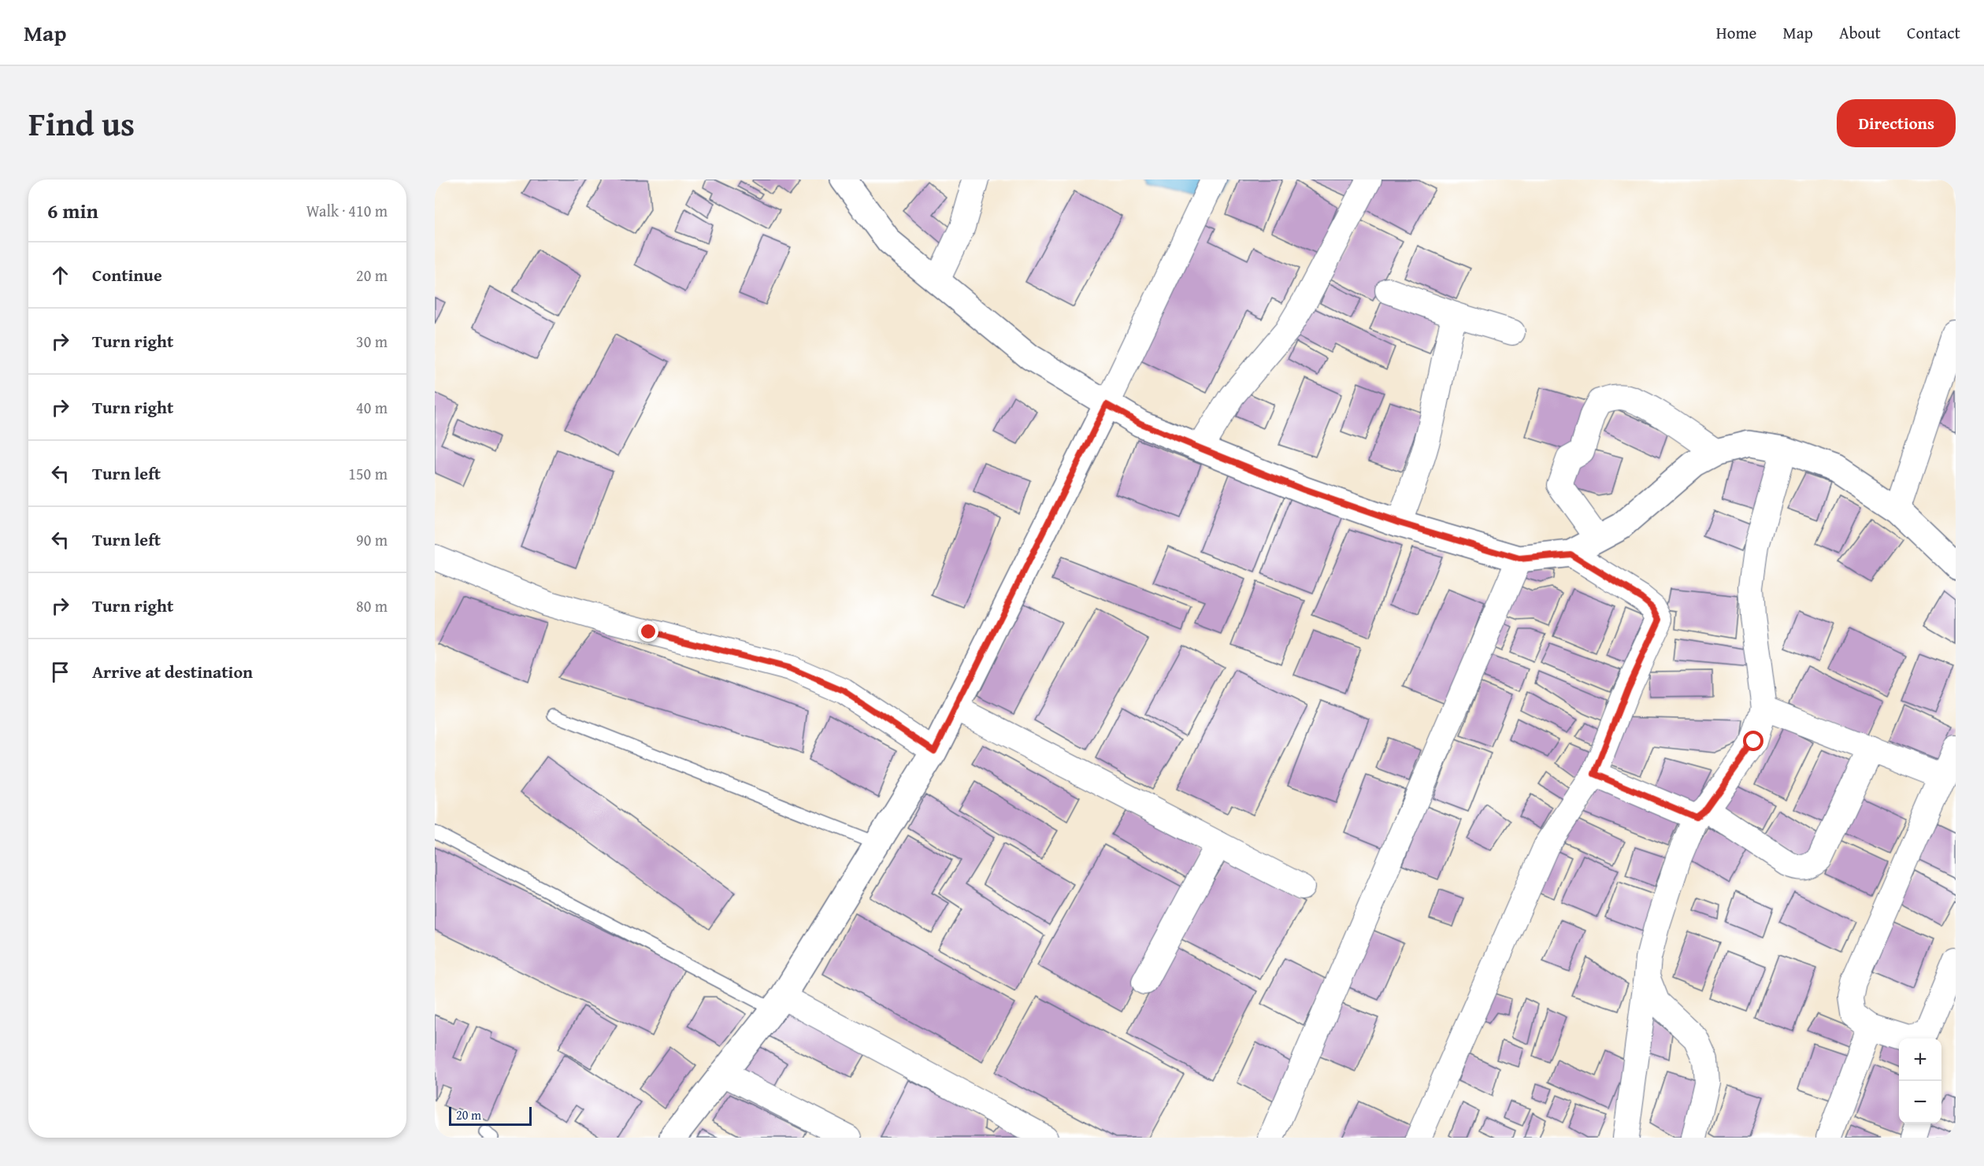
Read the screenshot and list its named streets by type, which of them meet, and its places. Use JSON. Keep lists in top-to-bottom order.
{
  "scale_bar": "20 m",
  "page": {
    "header": "Map",
    "nav": [
      "Home",
      "Map",
      "About",
      "Contact"
    ],
    "title": "Find us",
    "buttons": "Directions",
    "heading": ["6 min", "Walk · 410 m"],
    "list": [
      ["Continue", "20 m"],
      ["Turn right", "30 m"],
      ["Turn right", "40 m"],
      ["Turn left", "150 m"],
      ["Turn left", "90 m"],
      ["Turn right", "80 m"],
      "Arrive at destination"
    ],
    "map_buttons": ["+", "−"],
    "scale": "20 m"
  }
}
